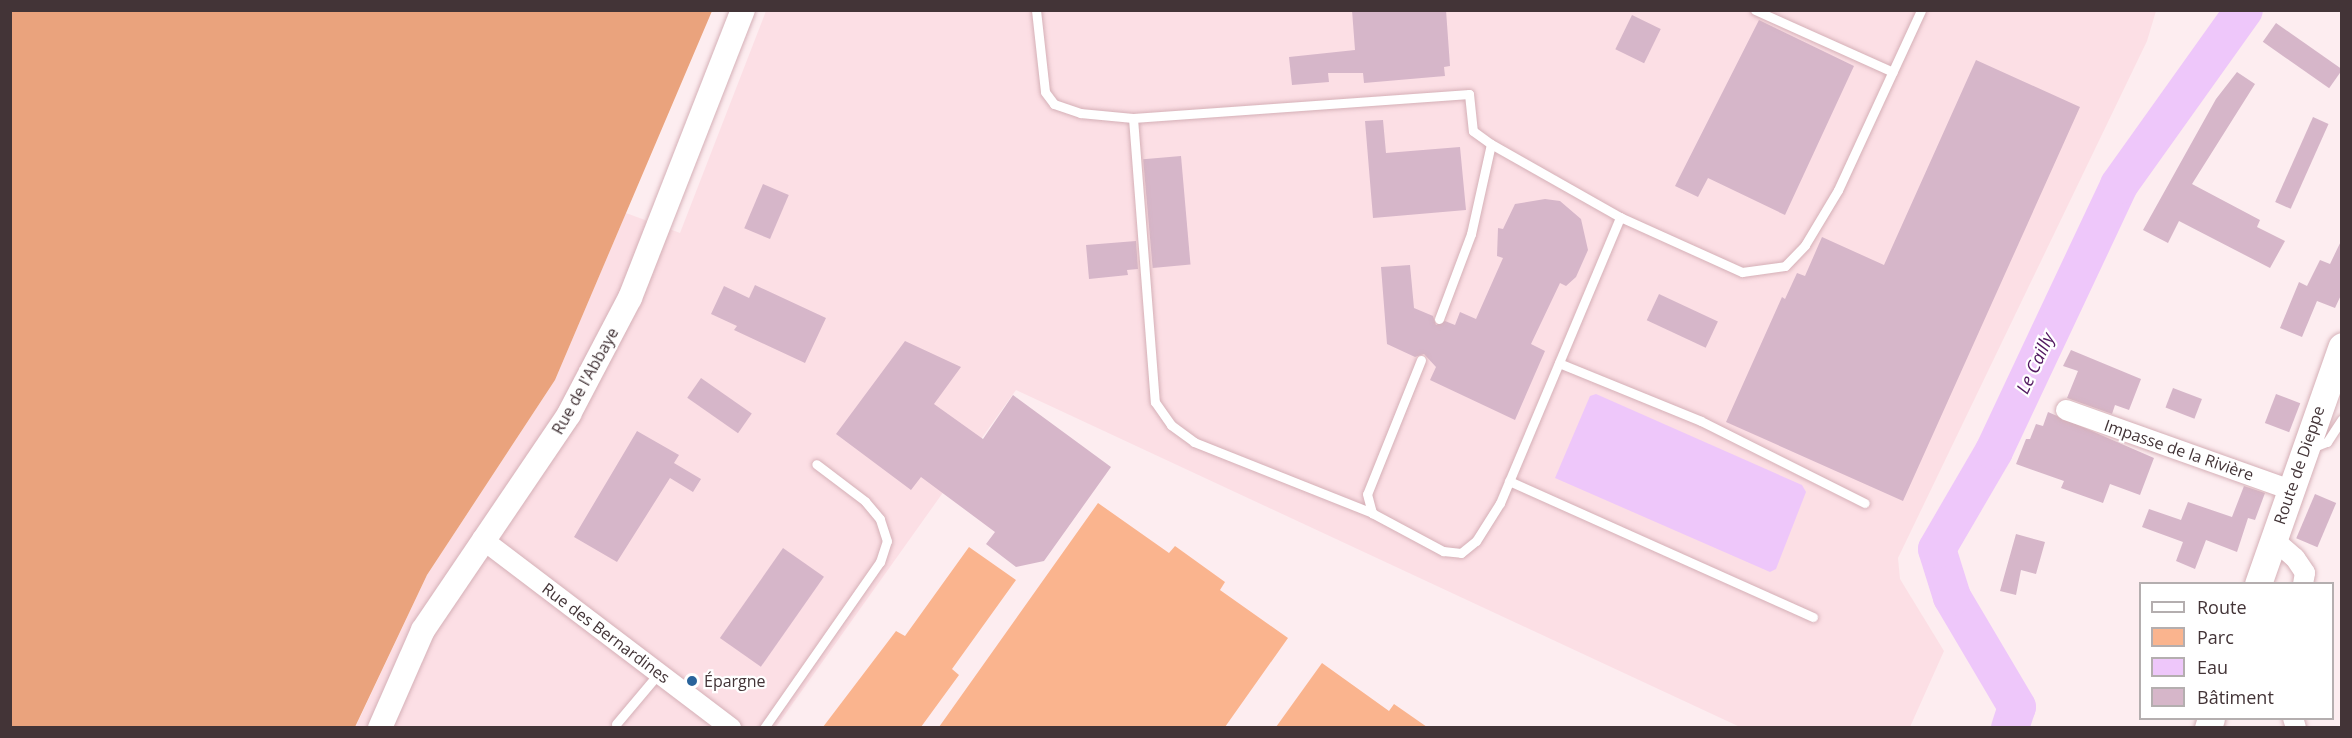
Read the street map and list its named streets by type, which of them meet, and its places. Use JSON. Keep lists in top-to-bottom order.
{
  "streets": {
    "main road": ["Route de Dieppe"],
    "street": ["Rue de l'Abbaye", "Impasse de la Rivière", "Rue des Bernardines"]
  },
  "crossings": [
    ["Rue de l'Abbaye", "Rue des Bernardines"],
    ["Impasse de la Rivière", "Route de Dieppe"]
  ],
  "water": ["Le Cailly"],
  "places": ["Épargne"],
  "legend": [
    "Route",
    "Parc",
    "Eau",
    "Bâtiment"
  ]
}
